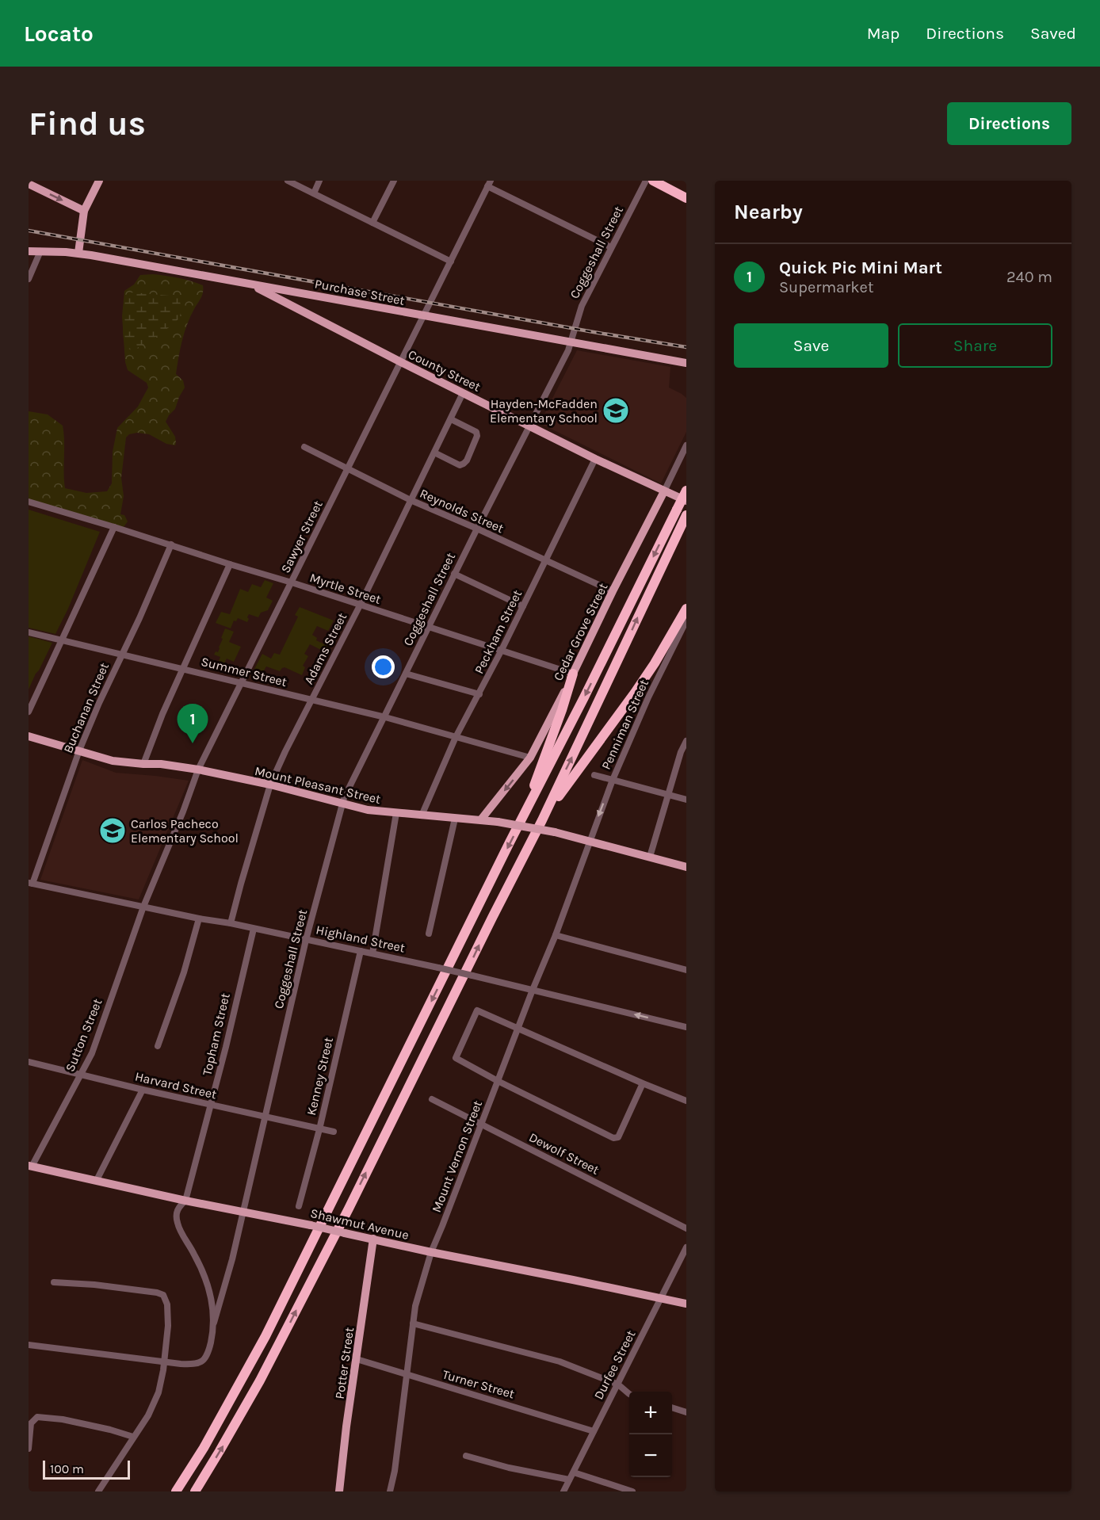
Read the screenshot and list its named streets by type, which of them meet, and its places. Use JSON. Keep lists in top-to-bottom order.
{
  "streets": {
    "main road": [
      "Purchase Street",
      "County Street",
      "Cedar Grove Street",
      "Mount Pleasant Street",
      "Shawmut Avenue",
      "Potter Street"
    ],
    "street": [
      "Coggeshall Street",
      "Reynolds Street",
      "Sawyer Street",
      "Myrtle Street",
      "Peckham Street",
      "Adams Street",
      "Summer Street",
      "Buchanan Street",
      "Penniman Street",
      "Highland Street",
      "Topham Street",
      "Sutton Street",
      "Kenney Street",
      "Harvard Street",
      "Dewolf Street",
      "Mount Vernon Street",
      "Durfee Street",
      "Turner Street"
    ]
  },
  "crossings": [
    ["Coggeshall Street", "Purchase Street"],
    ["Coggeshall Street", "County Street"],
    ["Coggeshall Street", "Reynolds Street"],
    ["Coggeshall Street", "Myrtle Street"],
    ["Coggeshall Street", "Summer Street"],
    ["Coggeshall Street", "Mount Pleasant Street"],
    ["Coggeshall Street", "Highland Street"],
    ["Coggeshall Street", "Topham Street"],
    ["Coggeshall Street", "Harvard Street"],
    ["Coggeshall Street", "Shawmut Avenue"],
    ["Purchase Street", "County Street"],
    ["Purchase Street", "Sawyer Street"],
    ["County Street", "Sawyer Street"],
    ["County Street", "Peckham Street"],
    ["County Street", "Cedar Grove Street"],
    ["County Street", "Adams Street"],
    ["Reynolds Street", "Sawyer Street"],
    ["Reynolds Street", "Peckham Street"],
    ["Reynolds Street", "Cedar Grove Street"],
    ["Reynolds Street", "Adams Street"],
    ["Sawyer Street", "Myrtle Street"],
    ["Sawyer Street", "Summer Street"],
    ["Sawyer Street", "Mount Pleasant Street"],
    ["Sawyer Street", "Highland Street"],
    ["Sawyer Street", "Sutton Street"],
    ["Myrtle Street", "Peckham Street"],
    ["Myrtle Street", "Cedar Grove Street"],
    ["Myrtle Street", "Adams Street"],
    ["Myrtle Street", "Buchanan Street"],
    ["Peckham Street", "Summer Street"],
    ["Peckham Street", "Mount Pleasant Street"],
    ["Cedar Grove Street", "Summer Street"],
    ["Cedar Grove Street", "Mount Pleasant Street"],
    ["Adams Street", "Summer Street"],
    ["Adams Street", "Mount Pleasant Street"],
    ["Adams Street", "Highland Street"],
    ["Summer Street", "Buchanan Street"],
    ["Buchanan Street", "Mount Pleasant Street"],
    ["Buchanan Street", "Highland Street"],
    ["Penniman Street", "Mount Pleasant Street"],
    ["Penniman Street", "Mount Vernon Street"],
    ["Mount Pleasant Street", "Mount Vernon Street"],
    ["Highland Street", "Topham Street"],
    ["Highland Street", "Sutton Street"],
    ["Highland Street", "Kenney Street"],
    ["Highland Street", "Mount Vernon Street"],
    ["Topham Street", "Harvard Street"],
    ["Topham Street", "Shawmut Avenue"],
    ["Sutton Street", "Harvard Street"],
    ["Sutton Street", "Shawmut Avenue"],
    ["Kenney Street", "Harvard Street"],
    ["Dewolf Street", "Mount Vernon Street"],
    ["Mount Vernon Street", "Shawmut Avenue"],
    ["Mount Vernon Street", "Turner Street"],
    ["Shawmut Avenue", "Potter Street"],
    ["Shawmut Avenue", "Durfee Street"],
    ["Potter Street", "Turner Street"],
    ["Durfee Street", "Turner Street"]
  ],
  "places": {
    "school or university": ["Hayden-McFadden Elementary School", "Carlos Pacheco Elementary School"]
  },
  "scale_bar": "100 m",
  "page": {
    "header": "Locato",
    "nav": ["Map", "Directions", "Saved"],
    "buttons": [
      "Directions",
      ["Save", "Share"]
    ],
    "title": "Find us",
    "heading": "Nearby",
    "list": [
      {
        "mark": "1",
        "name": "Quick Pic Mini Mart",
        "note": "Supermarket",
        "value": "240 m"
      }
    ],
    "pins": "1",
    "map_buttons": ["+", "−"],
    "scale": "100 m"
  }
}
